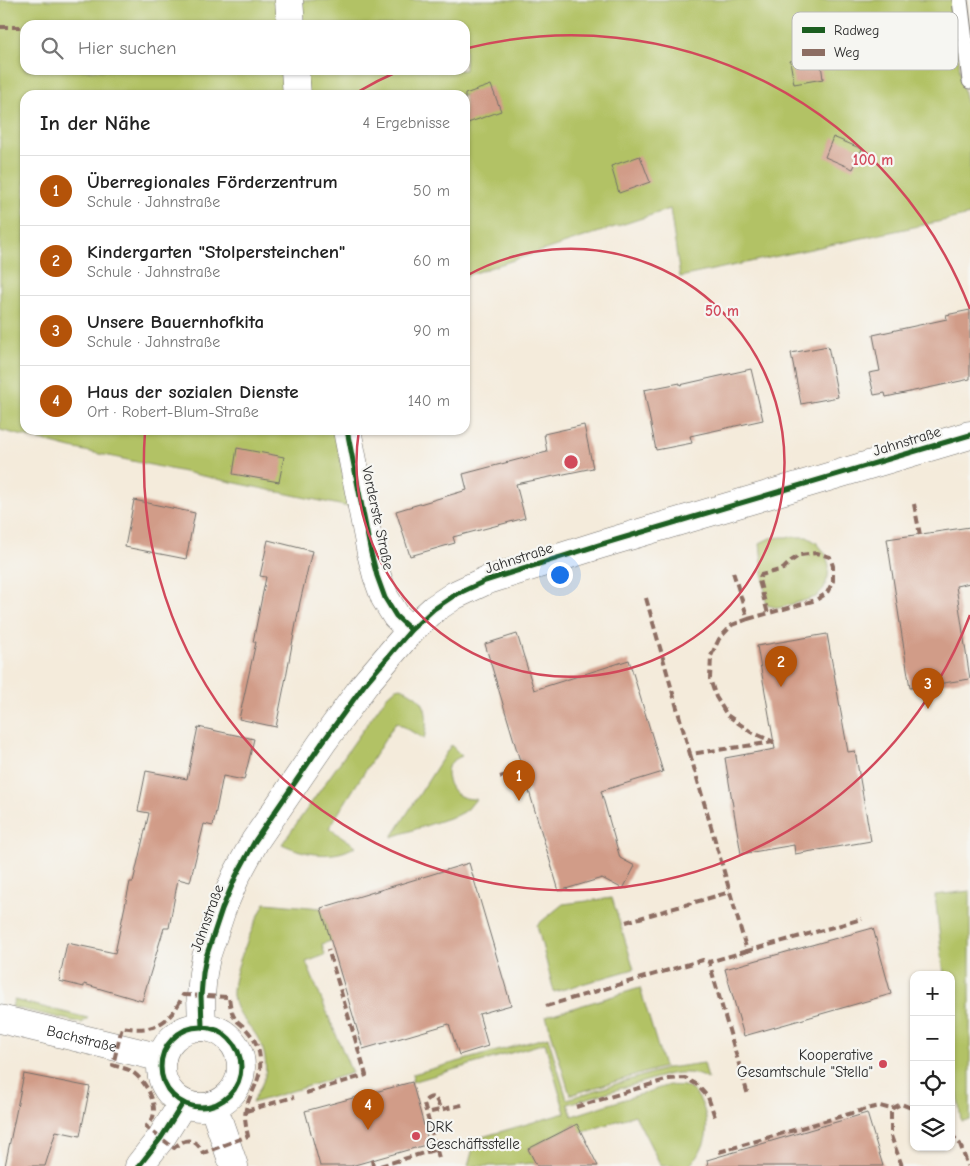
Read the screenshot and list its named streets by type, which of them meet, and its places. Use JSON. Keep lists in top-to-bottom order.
{
  "streets": {
    "street": ["Jahnstraße", "Vorderste Straße", "Bachstraße"]
  },
  "crossings": [
    ["Jahnstraße", "Vorderste Straße"],
    ["Jahnstraße", "Bachstraße"]
  ],
  "places": ["Kooperative Gesamtschule \"Stella\"", "DRK Geschäftsstelle"],
  "legend": ["Radweg", "Weg"],
  "page": {
    "search": "Hier suchen",
    "heading": ["In der Nähe", "4 Ergebnisse"],
    "list": [
      {
        "mark": "1",
        "name": "Überregionales Förderzentrum",
        "note": "Schule · Jahnstraße",
        "value": "50 m"
      },
      {
        "mark": "2",
        "name": "Kindergarten \"Stolpersteinchen\"",
        "note": "Schule · Jahnstraße",
        "value": "60 m"
      },
      {
        "mark": "3",
        "name": "Unsere Bauernhofkita",
        "note": "Schule · Jahnstraße",
        "value": "90 m"
      },
      {
        "mark": "4",
        "name": "Haus der sozialen Dienste",
        "note": "Ort · Robert-Blum-Straße",
        "value": "140 m"
      }
    ],
    "pins": [
      "2",
      "3",
      "1",
      "4"
    ],
    "map_buttons": ["+", "−"]
  },
  "rings": ["100 m", "50 m"]
}
